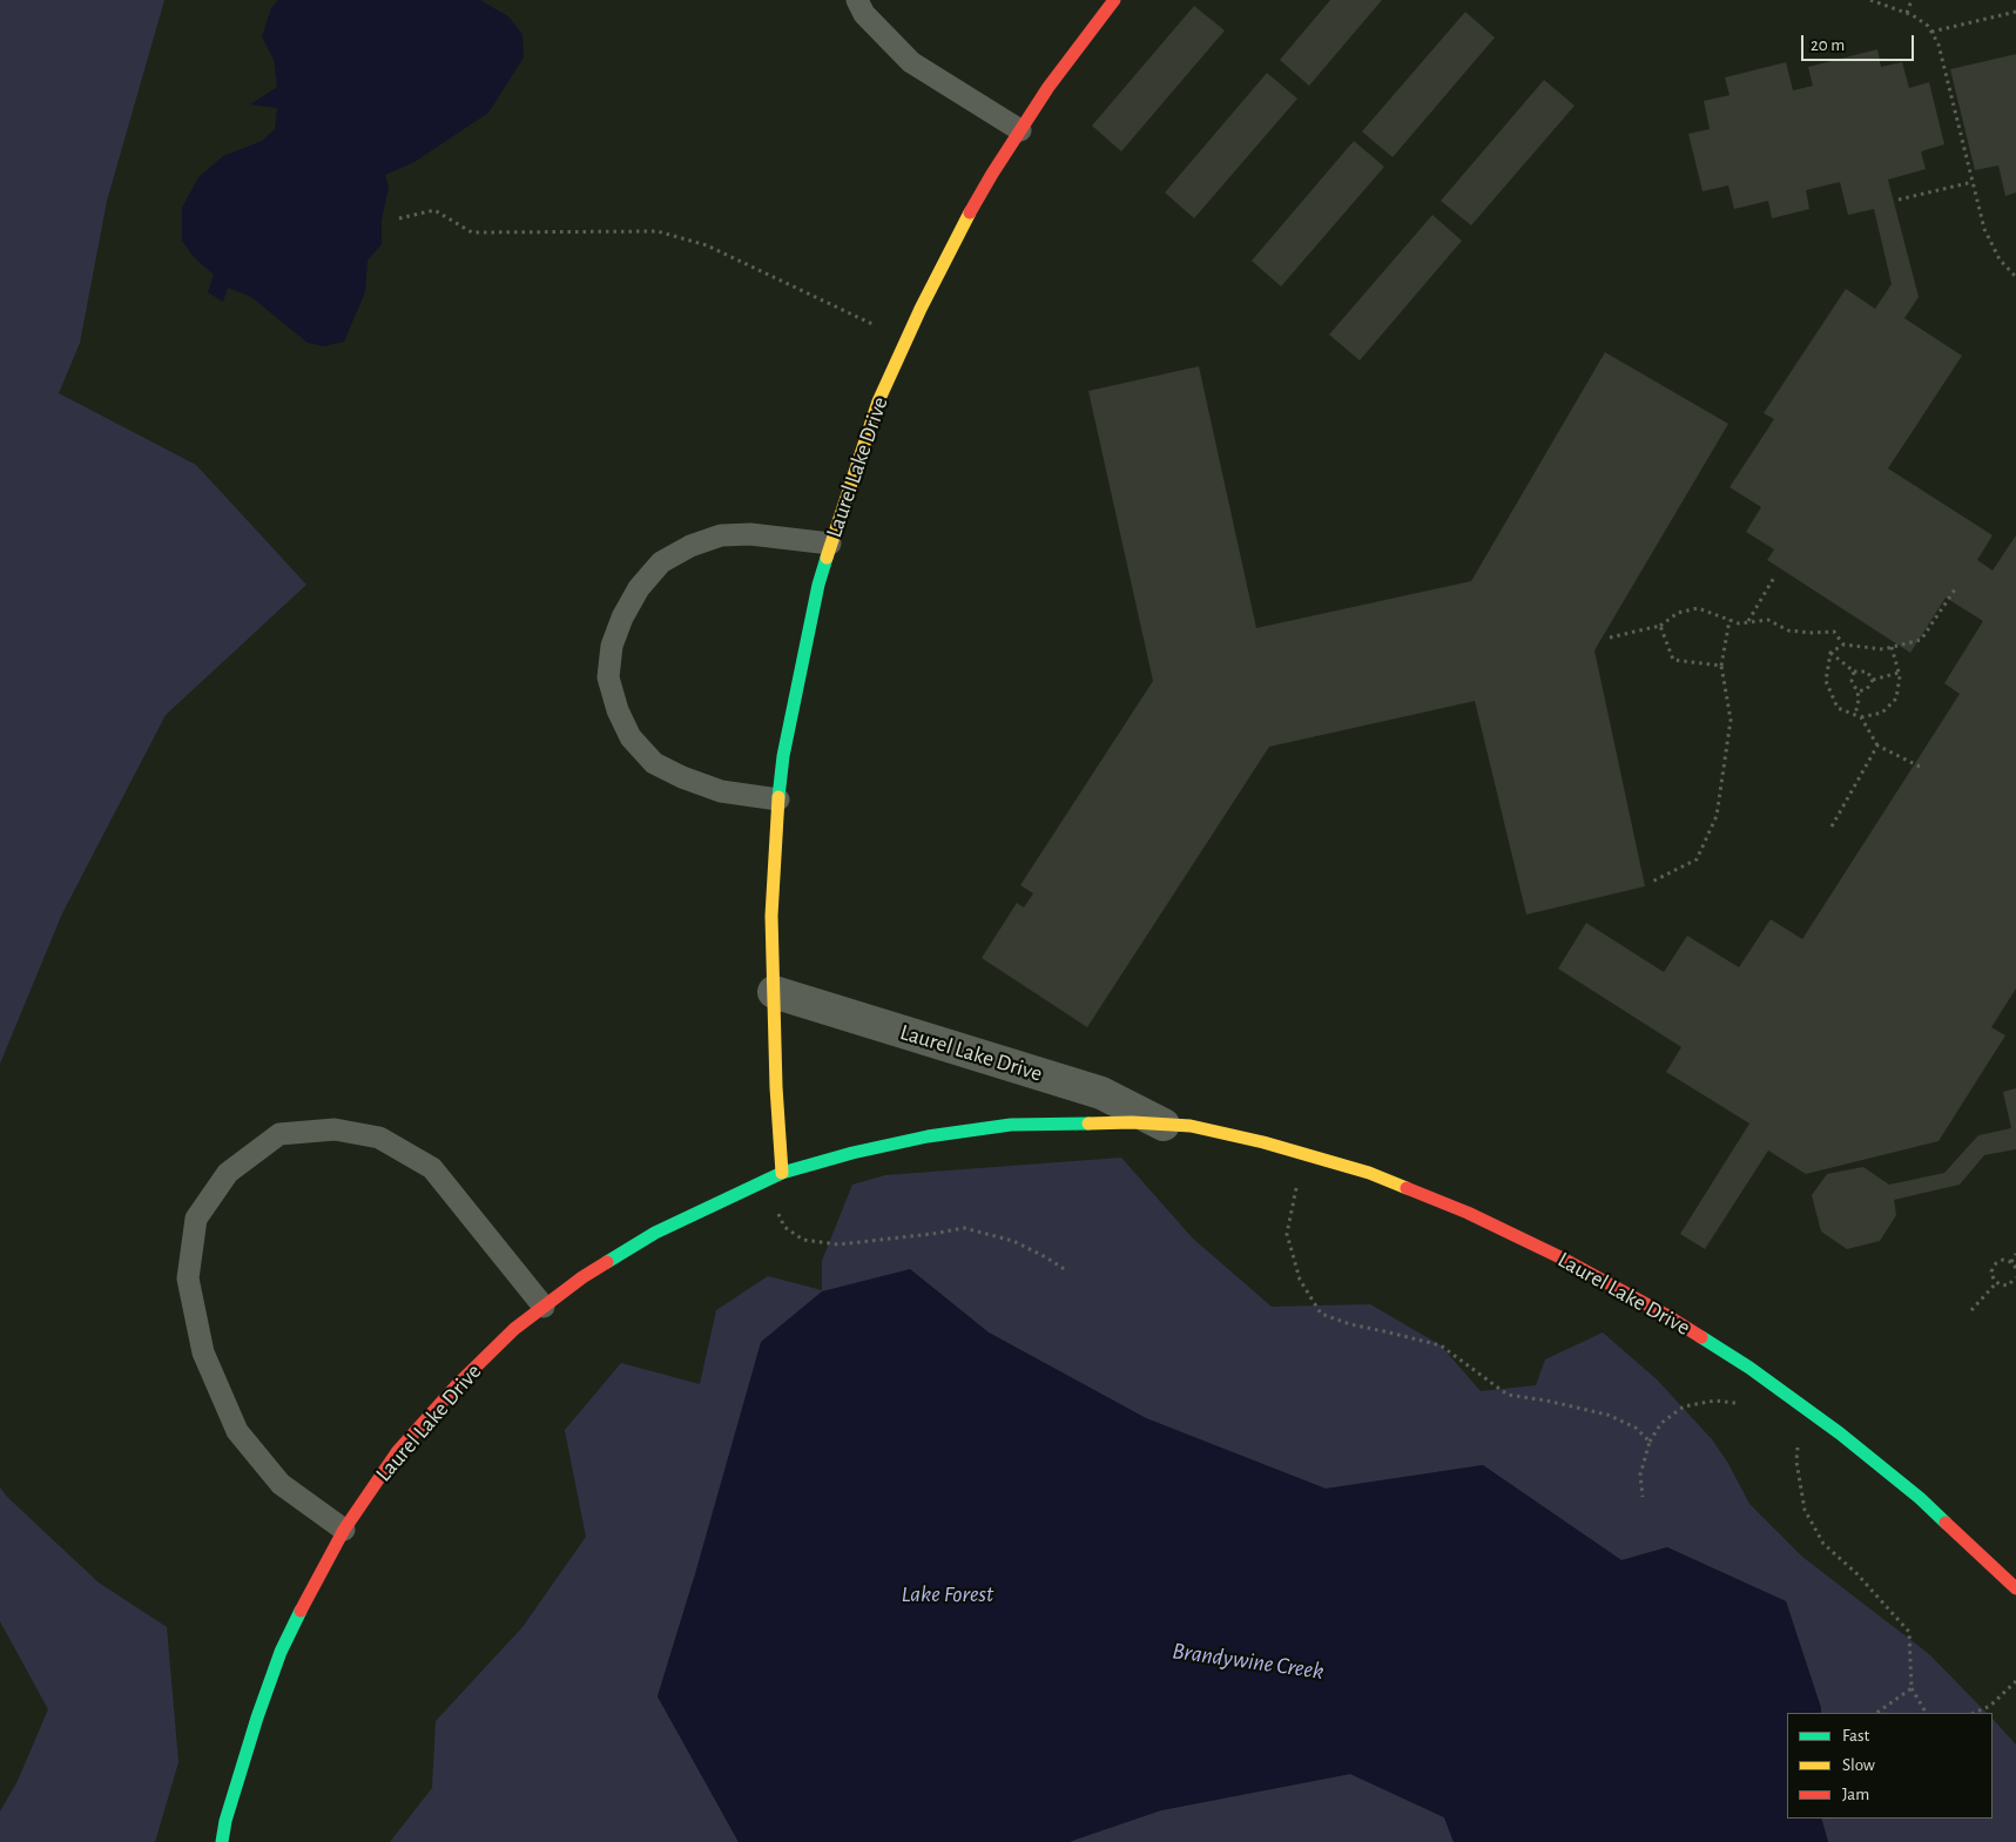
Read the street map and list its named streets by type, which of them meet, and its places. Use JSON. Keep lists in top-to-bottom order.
{
  "streets": {
    "street": ["Laurel Lake Drive"]
  },
  "water": ["Lake Forest", "Brandywine Creek"],
  "legend": ["Fast", "Slow", "Jam"],
  "scale_bar": "20 m"
}
